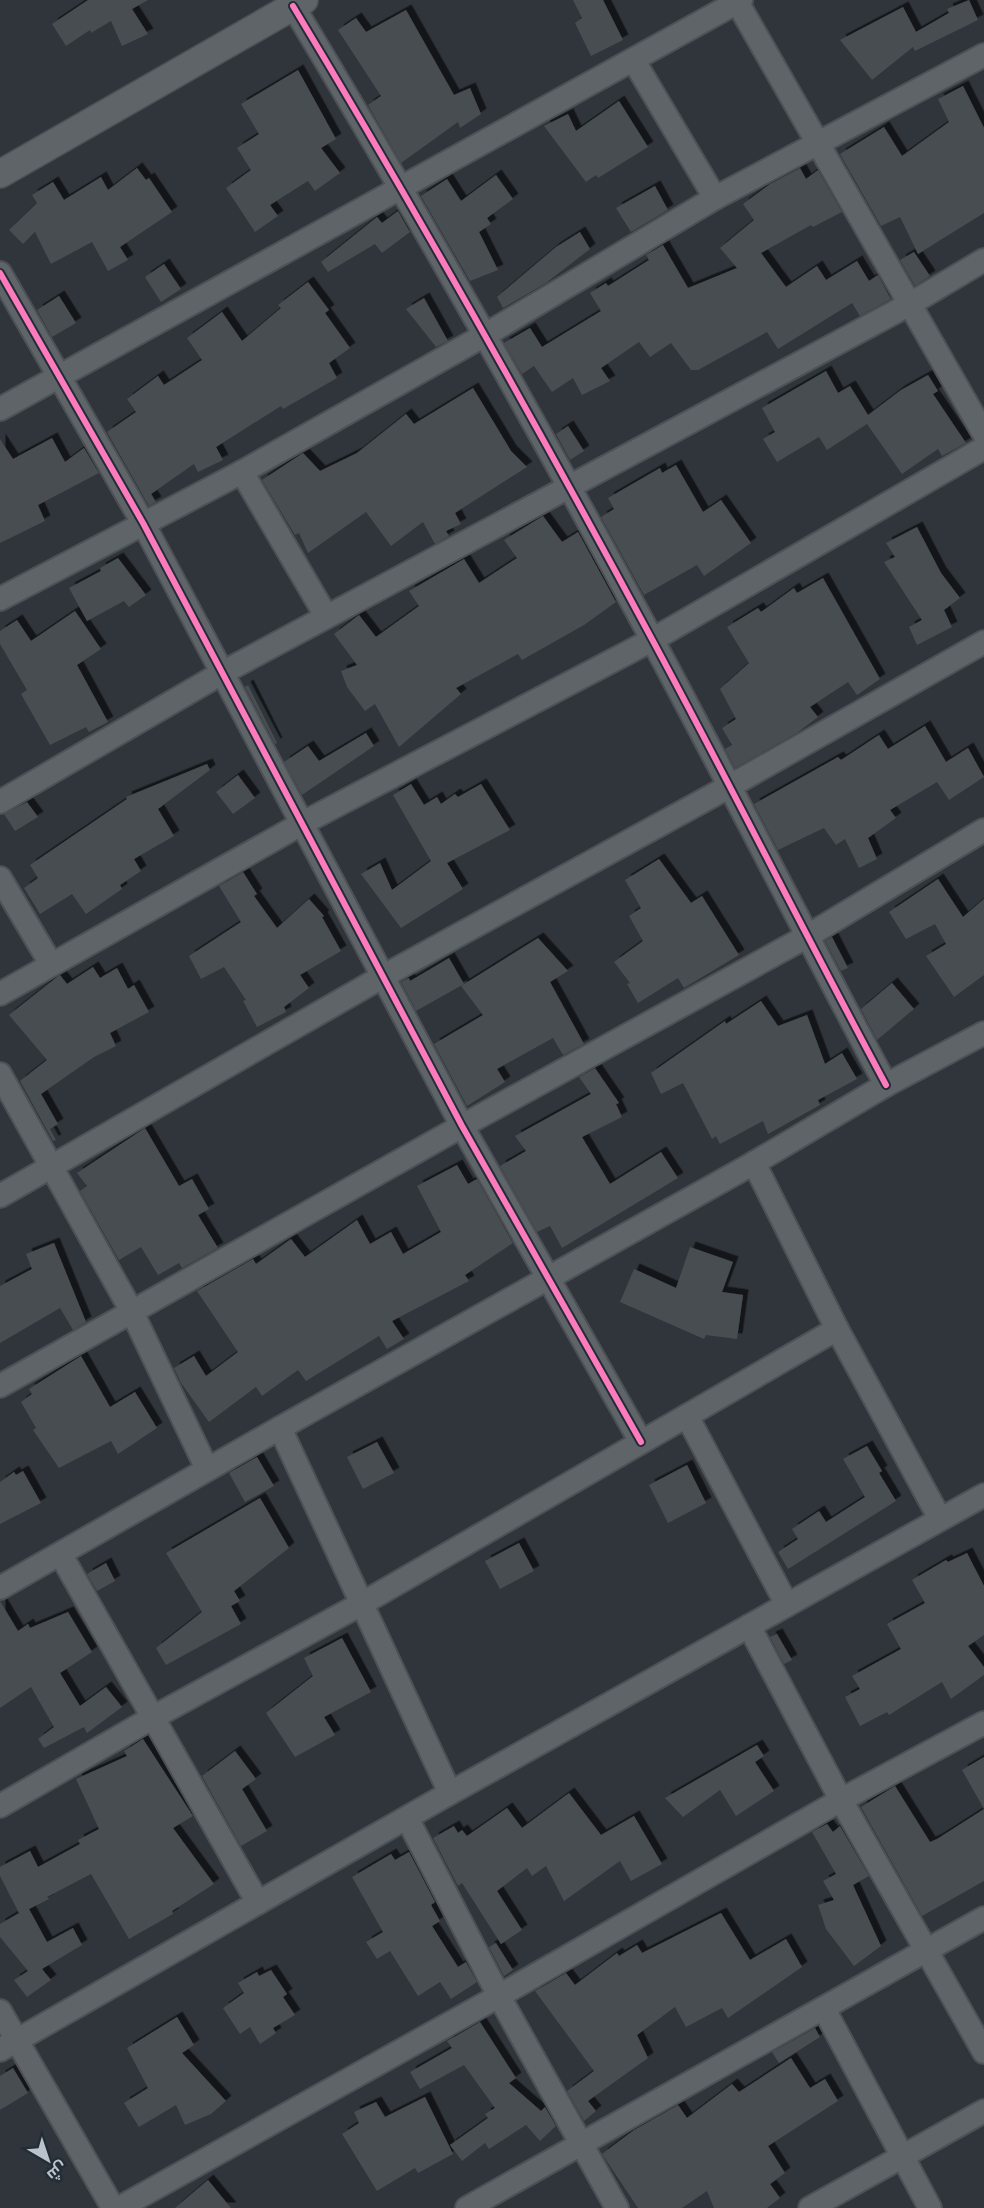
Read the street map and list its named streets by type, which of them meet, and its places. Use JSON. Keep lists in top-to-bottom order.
{
  "north": "bottom right"
}
